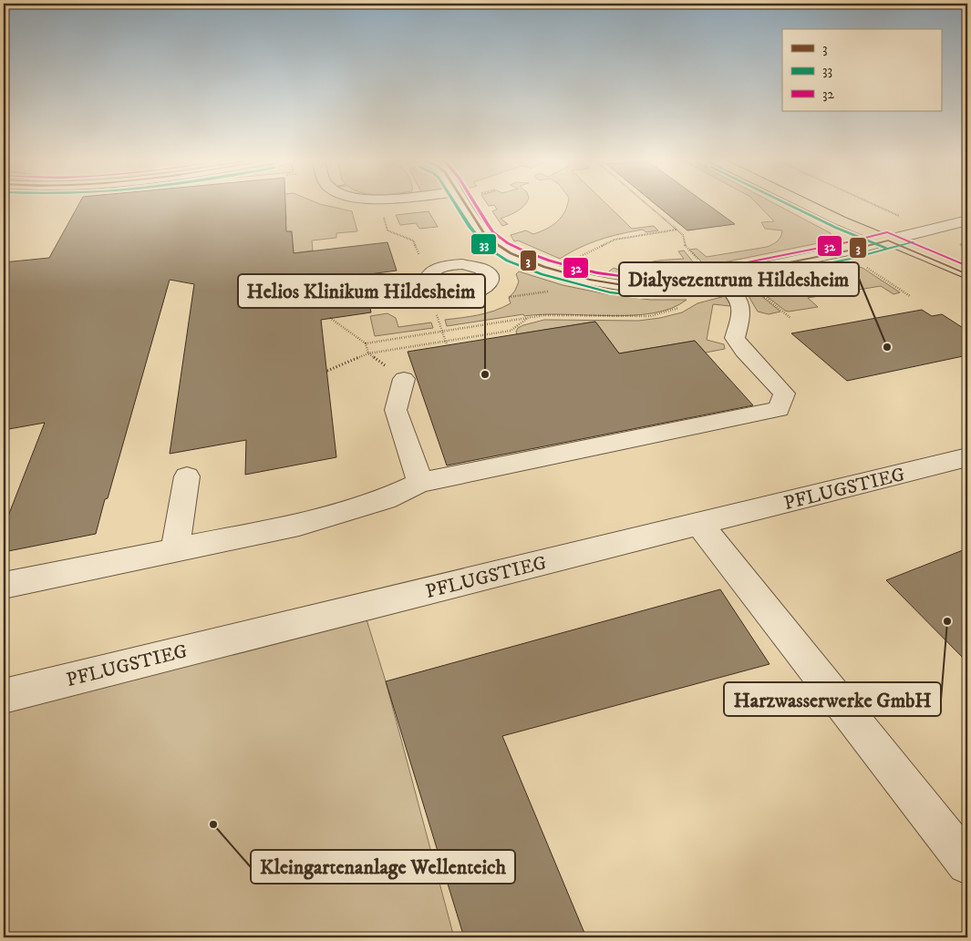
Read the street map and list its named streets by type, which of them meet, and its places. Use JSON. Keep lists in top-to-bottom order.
{
  "streets": {
    "street": ["PFLUGSTIEG"]
  },
  "places": [
    "Dialysezentrum Hildesheim",
    "Helios Klinikum Hildesheim",
    "Harzwasserwerke GmbH",
    "Kleingartenanlage Wellenteich"
  ],
  "lines": ["transit line 3", "transit line 33", "transit line 32"],
  "legend": ["3", "33", "32"]
}
